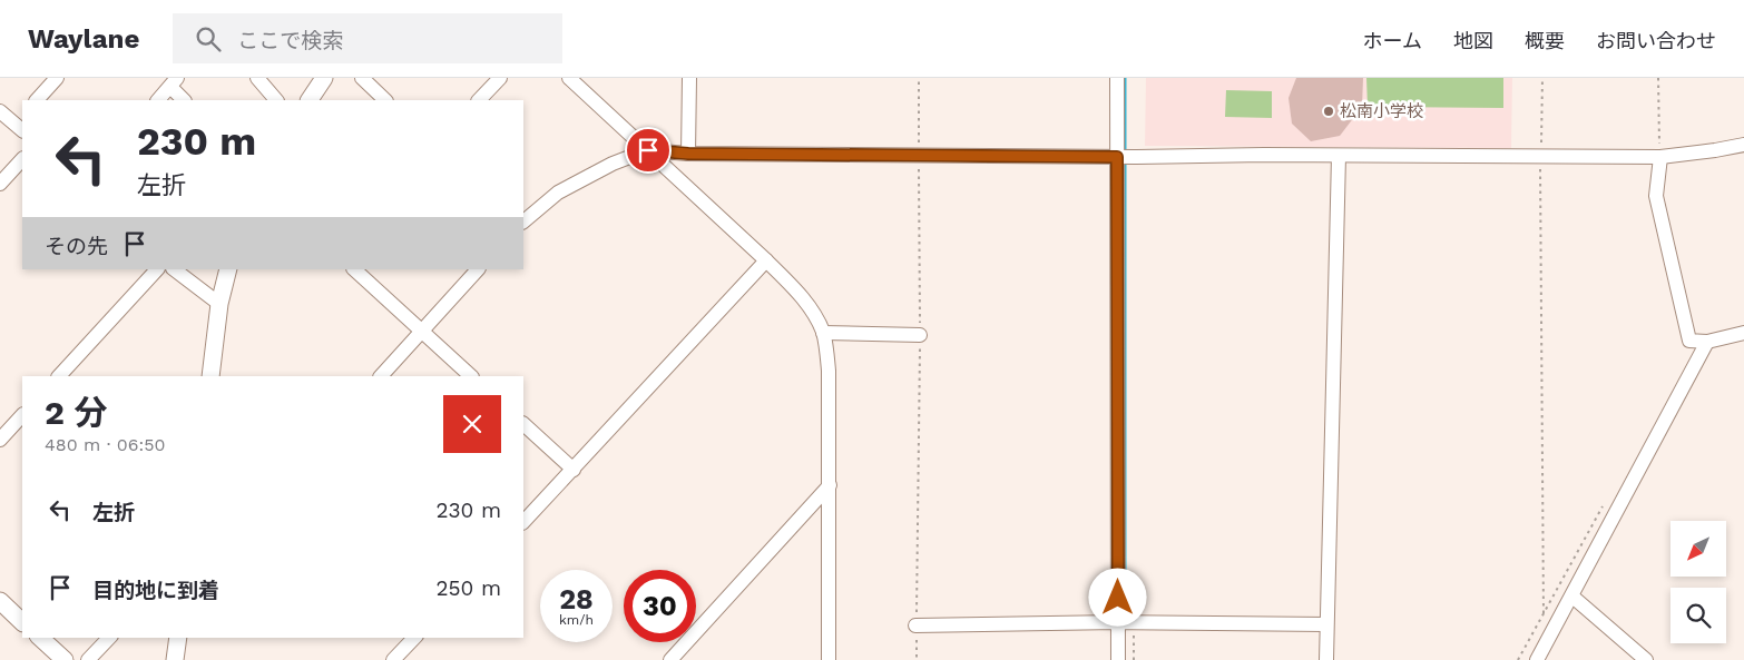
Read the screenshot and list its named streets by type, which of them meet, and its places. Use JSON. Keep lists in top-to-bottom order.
{
  "places": ["松南小学校"],
  "north": "bottom left",
  "page": {
    "header": "Waylane",
    "search": "ここで検索",
    "nav": [
      "ホーム",
      "地図",
      "概要",
      "お問い合わせ"
    ],
    "turn": ["230 m", "左折"],
    "then": "その先",
    "heading": ["2 分", "480 m · 06:50"],
    "list": [
      {
        "name": "左折",
        "value": "230 m"
      },
      {
        "name": "目的地に到着",
        "value": "250 m"
      }
    ],
    "speed": "28 km/h",
    "limit": "30"
  }
}
